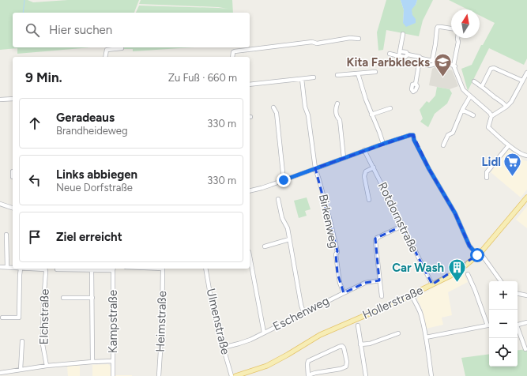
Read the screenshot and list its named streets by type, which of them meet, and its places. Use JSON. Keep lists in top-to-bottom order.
{
  "streets": {
    "main road": ["Hollerstraße"],
    "street": [
      "Rotdornstraße",
      "Birkenweg",
      "Eschenweg",
      "Elchstraße",
      "Kampstraße",
      "Heimstraße",
      "Ulmenstraße"
    ]
  },
  "crossings": [
    ["Rotdornstraße", "Hollerstraße"],
    ["Birkenweg", "Eschenweg"],
    ["Eschenweg", "Ulmenstraße"]
  ],
  "places": {
    "school or university": ["Kita Farbklecks"],
    "supermarket": ["Lidl"],
    "building": ["Car Wash"]
  },
  "north": "top",
  "page": {
    "search": "Hier suchen",
    "heading": ["9 Min.", "Zu Fuß · 660 m"],
    "list": [
      ["Geradeaus", "Brandheideweg", "330 m"],
      ["Links abbiegen", "Neue Dorfstraße", "330 m"],
      "Ziel erreicht"
    ],
    "map_buttons": ["+", "−"]
  }
}
